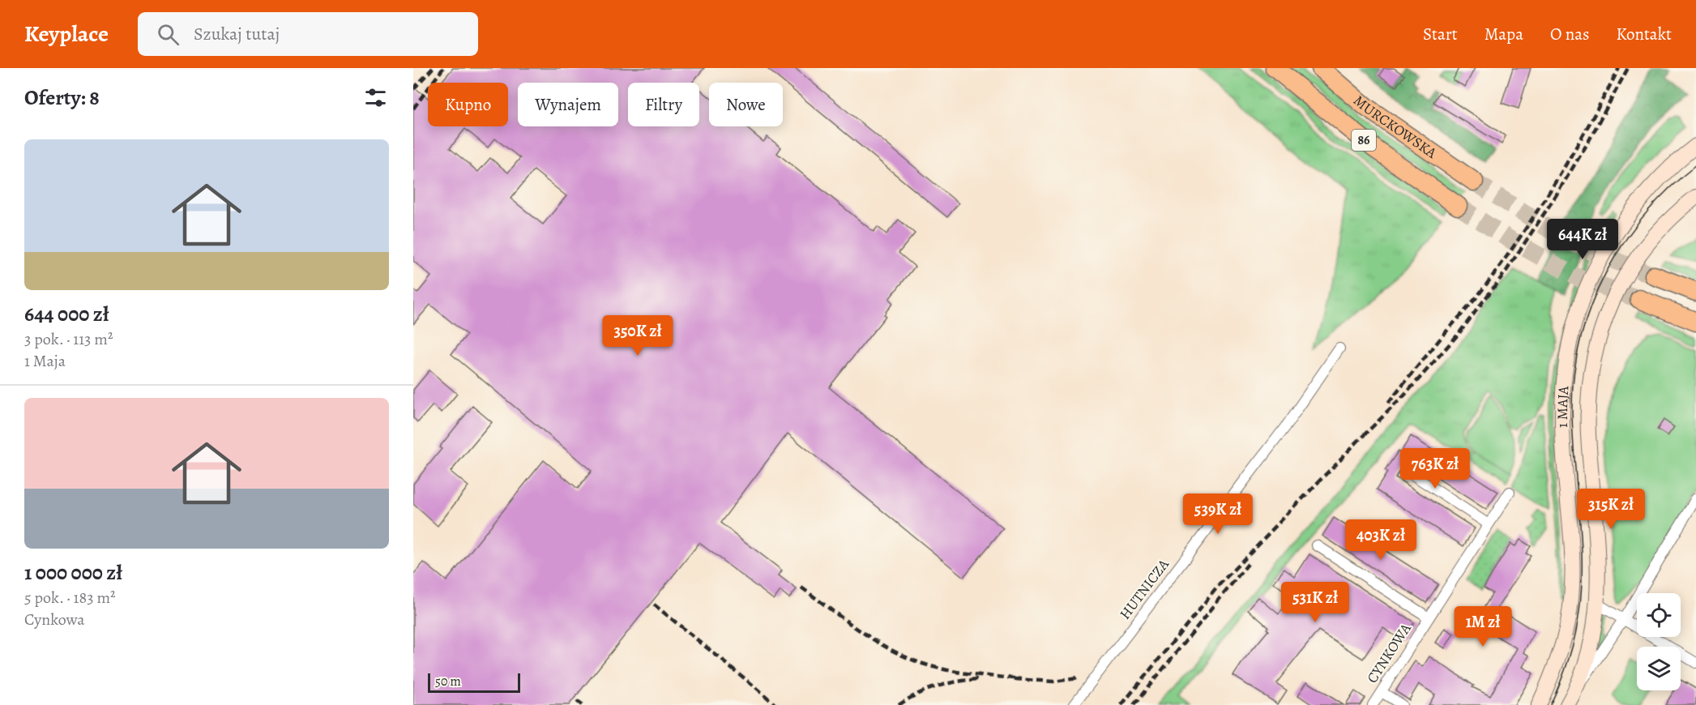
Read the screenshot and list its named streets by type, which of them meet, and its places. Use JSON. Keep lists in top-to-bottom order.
{
  "streets": {
    "highway": ["MURCKOWSKA", "86"],
    "street": ["1 MAJA", "HUTNICZA", "CYNKOWA"]
  },
  "scale_bar": "50 m",
  "page": {
    "header": "Keyplace",
    "search": "Szukaj tutaj",
    "nav": [
      "Start",
      "Mapa",
      "O nas",
      "Kontakt"
    ],
    "heading": "Oferty: 8",
    "chip": [
      "Kupno",
      "Wynajem",
      "Filtry",
      "Nowe"
    ],
    "list": [
      {
        "name": "644 000 zł",
        "note": "3 pok. · 113 m² · 1 Maja"
      },
      {
        "name": "1 000 000 zł",
        "note": "5 pok. · 183 m² · Cynkowa"
      }
    ],
    "price": [
      "644K zł",
      "350K zł",
      "763K zł",
      "315K zł",
      "539K zł",
      "403K zł",
      "531K zł",
      "1M zł"
    ],
    "scale": "50 m"
  }
}
